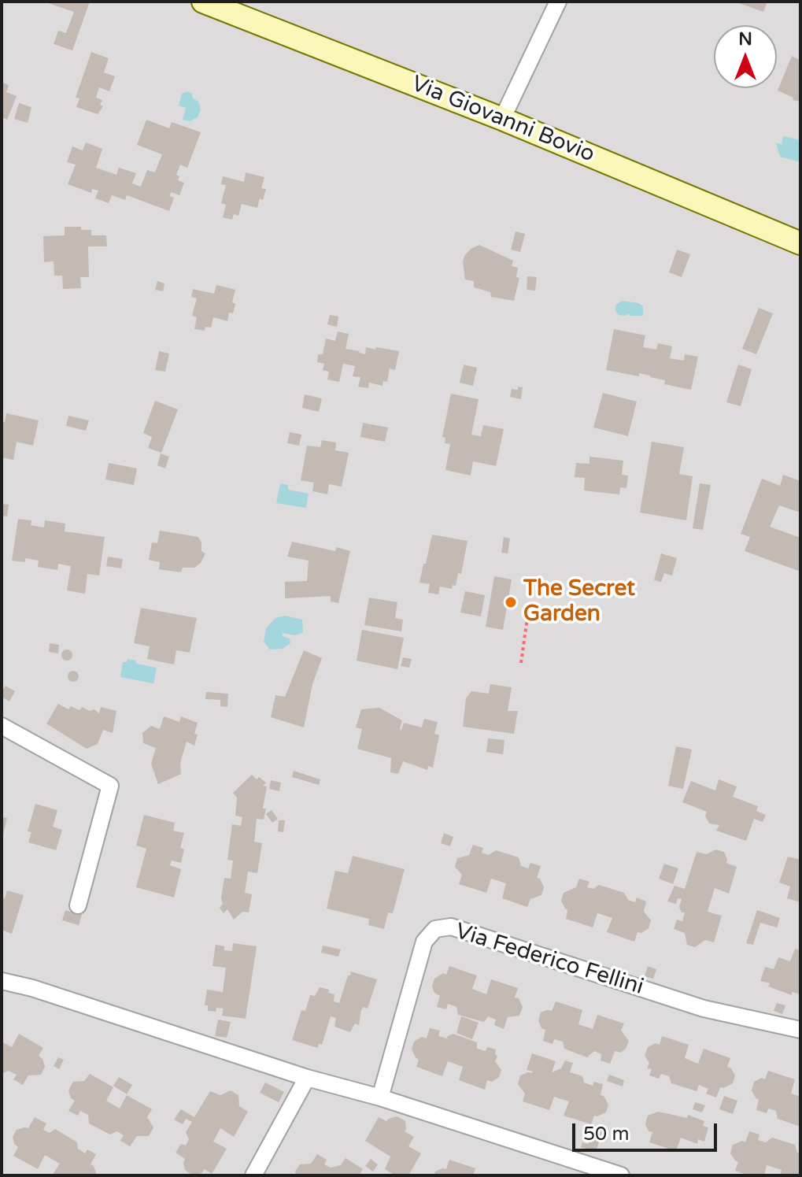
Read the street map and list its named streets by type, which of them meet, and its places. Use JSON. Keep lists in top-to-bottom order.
{
  "streets": {
    "main road": ["Via Giovanni Bovio"],
    "street": ["Via Federico Fellini"]
  },
  "places": ["The Secret Garden"],
  "scale_bar": "50 m",
  "north": "top"
}
